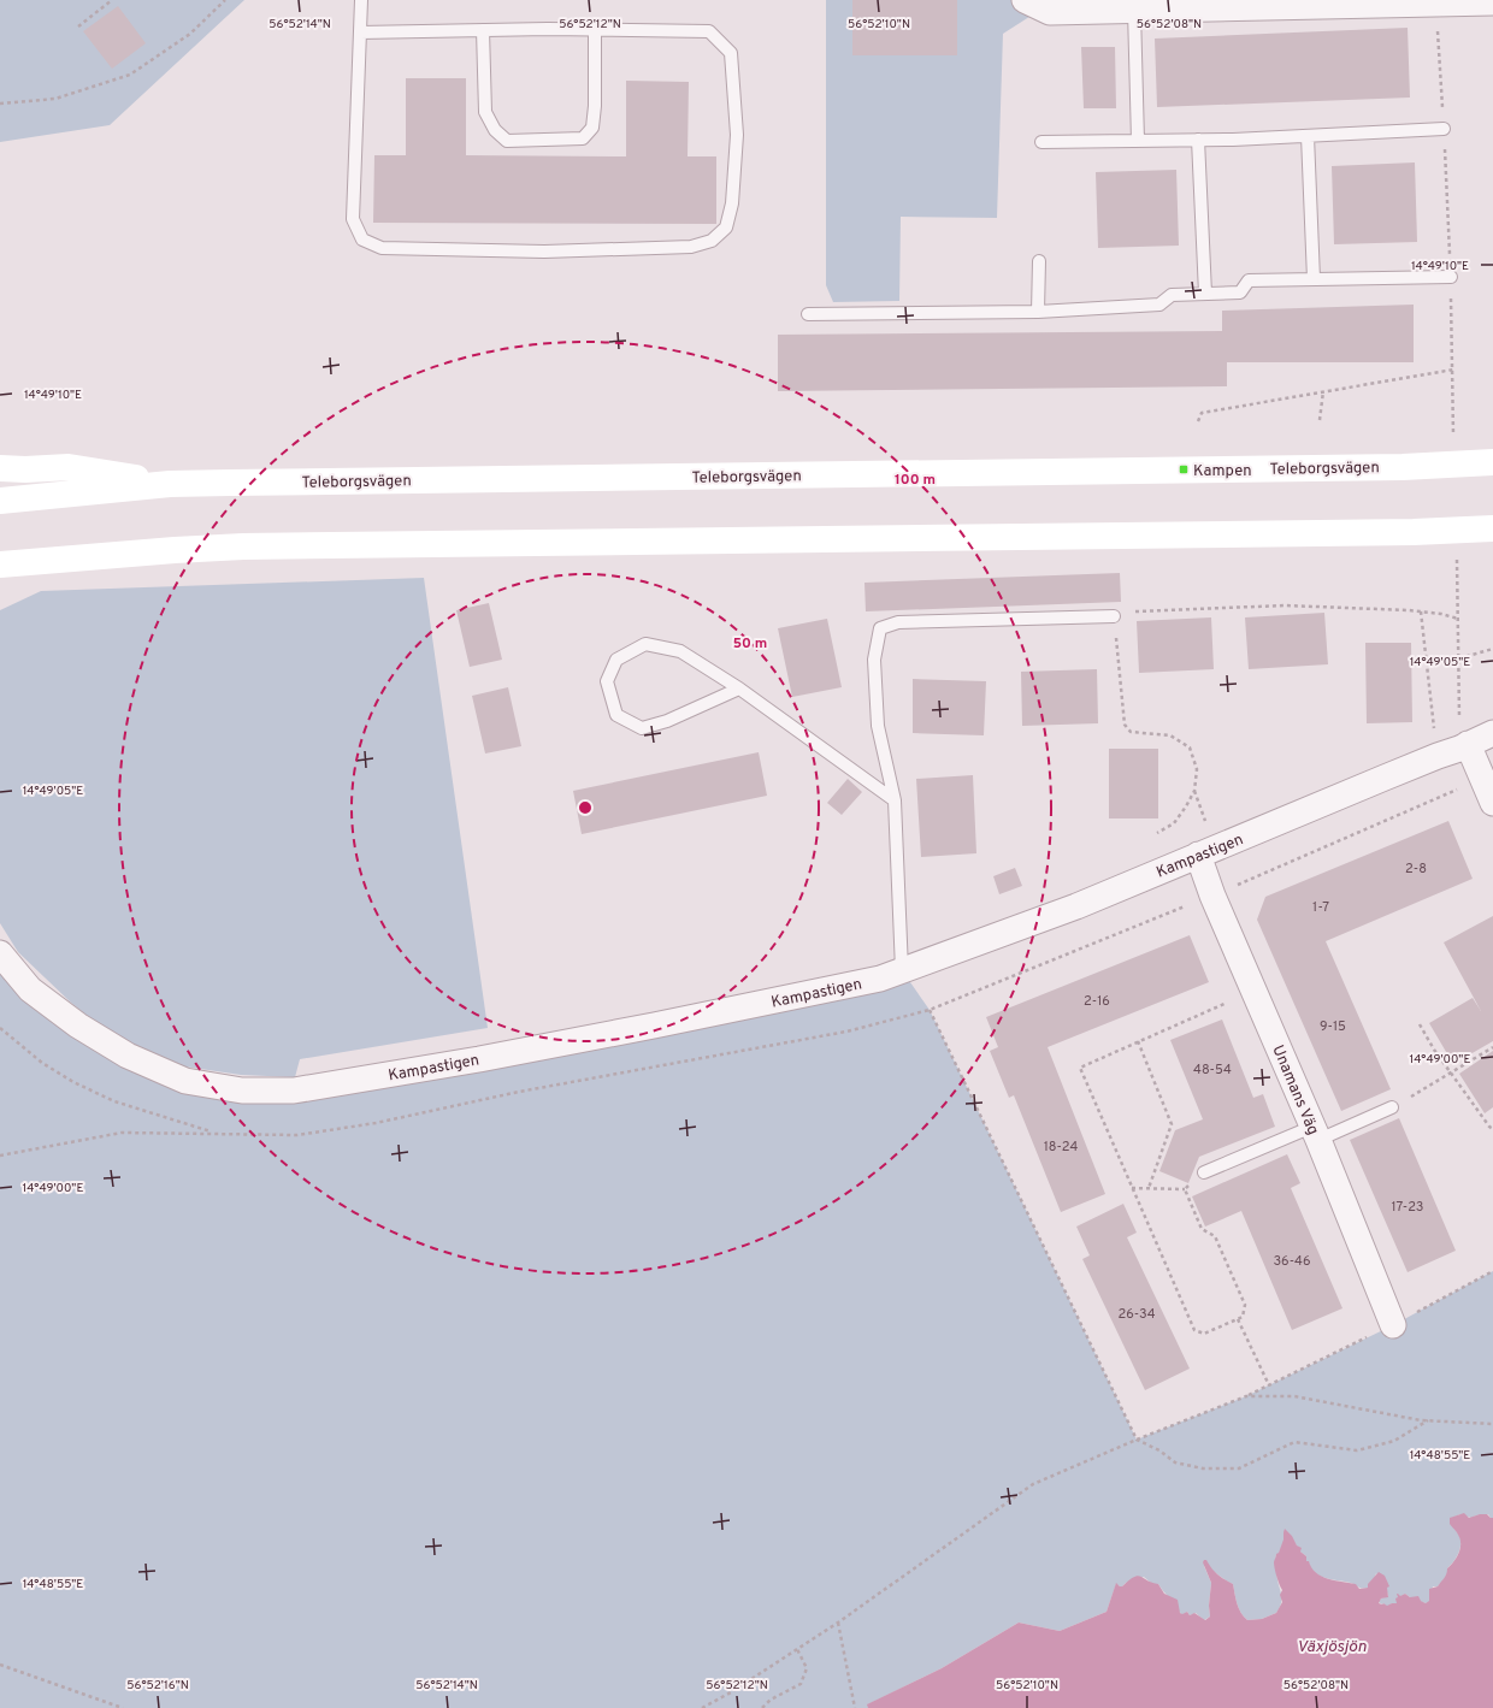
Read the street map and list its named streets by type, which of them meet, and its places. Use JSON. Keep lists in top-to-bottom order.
{
  "streets": {
    "main road": ["Teleborgsvägen"],
    "street": ["Kampastigen", "Unamans Väg"]
  },
  "crossings": [
    ["Kampastigen", "Unamans Väg"]
  ],
  "water": ["Växjösjön"],
  "places": {
    "transit": ["Kampen"]
  },
  "house_numbers": [
    "2-8",
    "1-7",
    "2-16",
    "9-15",
    "48-54",
    "18-24",
    "17-23",
    "36-46",
    "26-34"
  ],
  "coordinates": [
    "56°52'14\"N",
    "56°52'12\"N",
    "56°52'10\"N",
    "56°52'08\"N",
    "14°49'10\"E",
    "14°49'05\"E",
    "14°49'00\"E",
    "14°48'55\"E",
    "56°52'16\"N"
  ],
  "rings": ["100 m", "50 m"]
}
